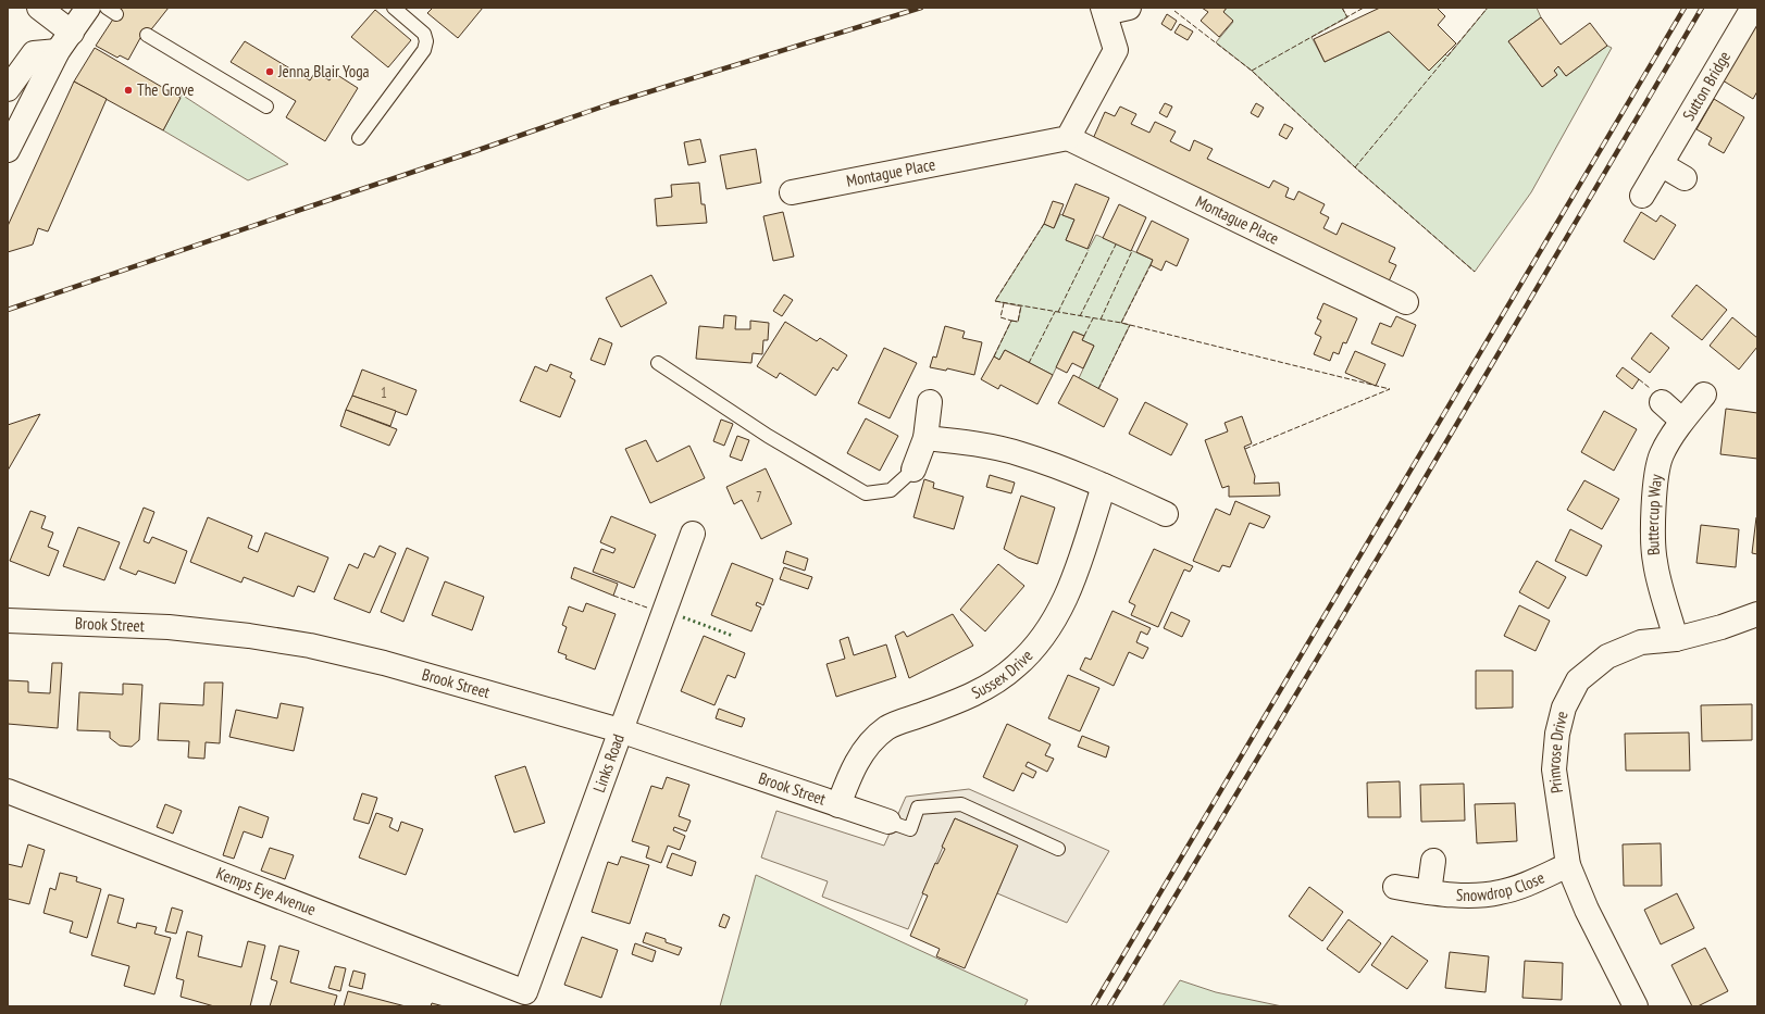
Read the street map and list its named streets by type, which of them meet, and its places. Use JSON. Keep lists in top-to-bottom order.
{
  "streets": {
    "street": [
      "Sutton Bridge",
      "Montague Place",
      "Buttercup Way",
      "Brook Street",
      "Sussex Drive",
      "Primrose Drive",
      "Links Road",
      "Snowdrop Close",
      "Kemps Eye Avenue"
    ]
  },
  "crossings": [
    ["Buttercup Way", "Primrose Drive"],
    ["Brook Street", "Sussex Drive"],
    ["Brook Street", "Links Road"],
    ["Primrose Drive", "Snowdrop Close"],
    ["Links Road", "Kemps Eye Avenue"]
  ],
  "places": ["Jenna Blair Yoga", "The Grove"],
  "house_numbers": ["1", "7"]
}
